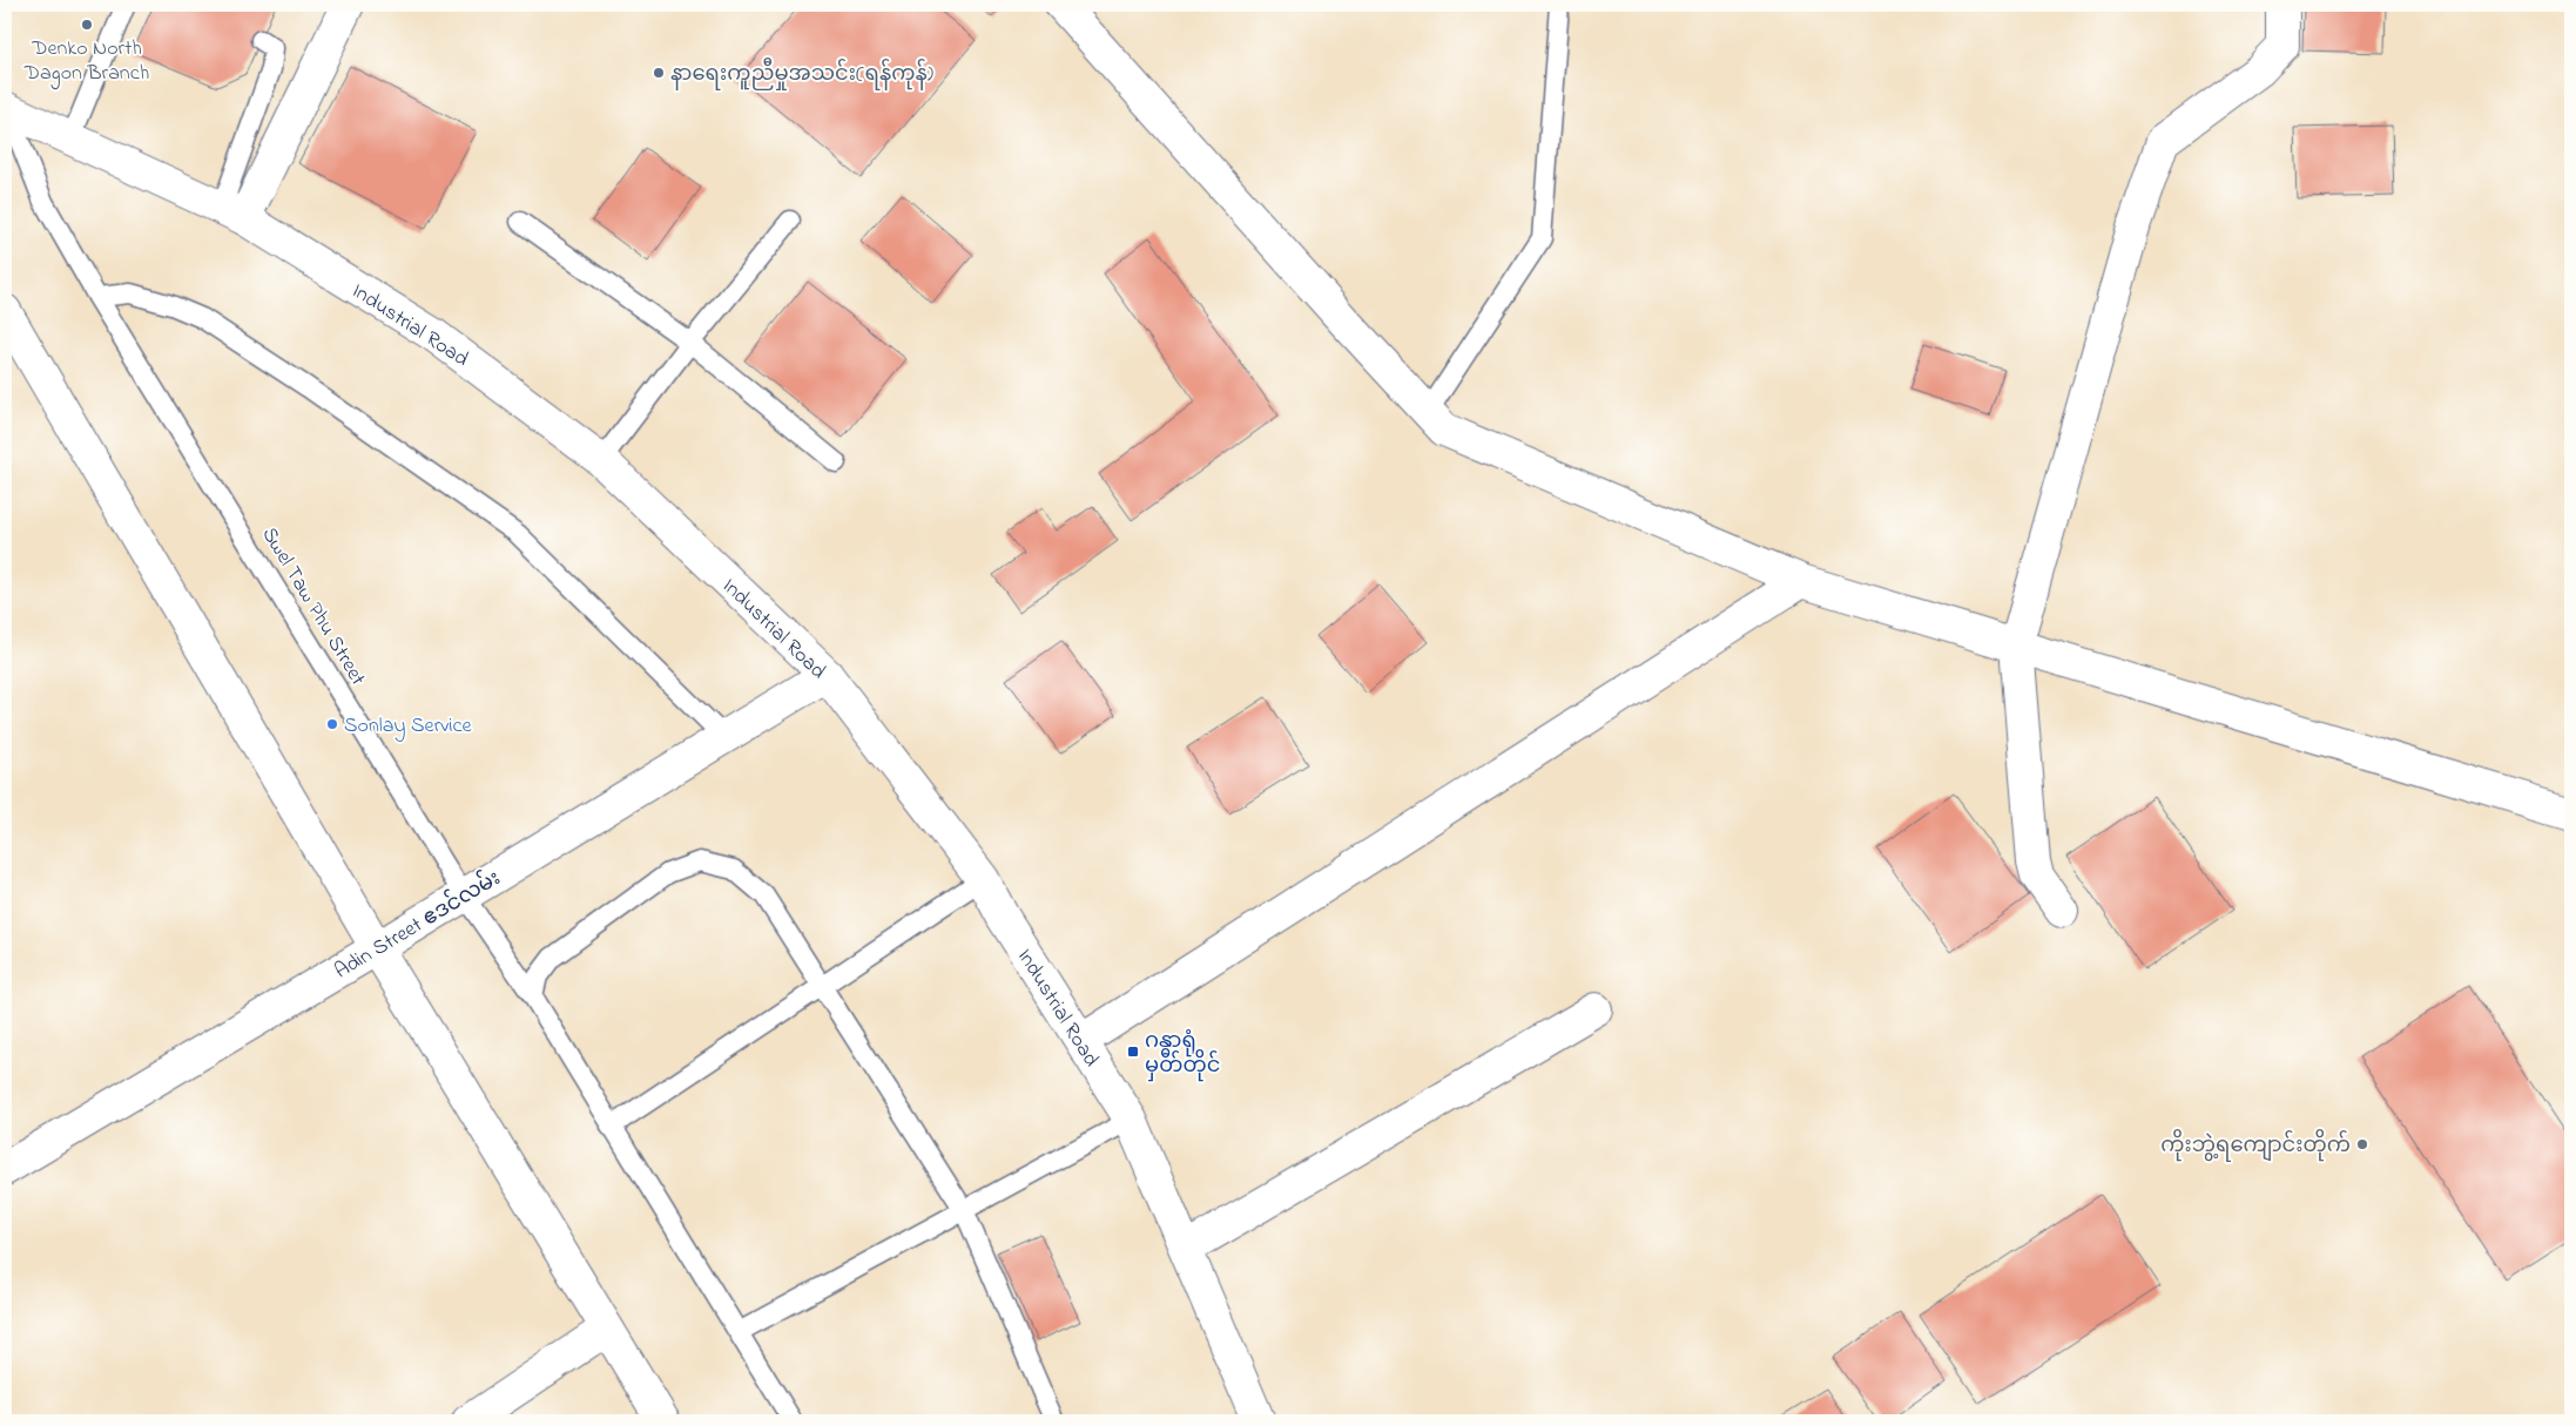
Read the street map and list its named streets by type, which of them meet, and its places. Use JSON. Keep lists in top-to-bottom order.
{
  "streets": {
    "street": ["Industrial Road", "Adin Street ဧဒင်လမ်း"],
    "lane": ["Swel Taw Phu Street"]
  },
  "crossings": [
    ["Industrial Road", "Swel Taw Phu Street"],
    ["Industrial Road", "Adin Street ဧဒင်လမ်း"],
    ["Swel Taw Phu Street", "Adin Street ဧဒင်လမ်း"]
  ],
  "places": {
    "other": [
      "Denko North Dagon Branch",
      "နာရေးကူညီမှုအသင်း(ရန်ကုန်)",
      "Sonlay Service",
      "ကိုးဘွဲ့ရကျောင်းတိုက်"
    ],
    "transit": ["ဂန္ဓာရုံ မှတ်တိုင်"]
  }
}
